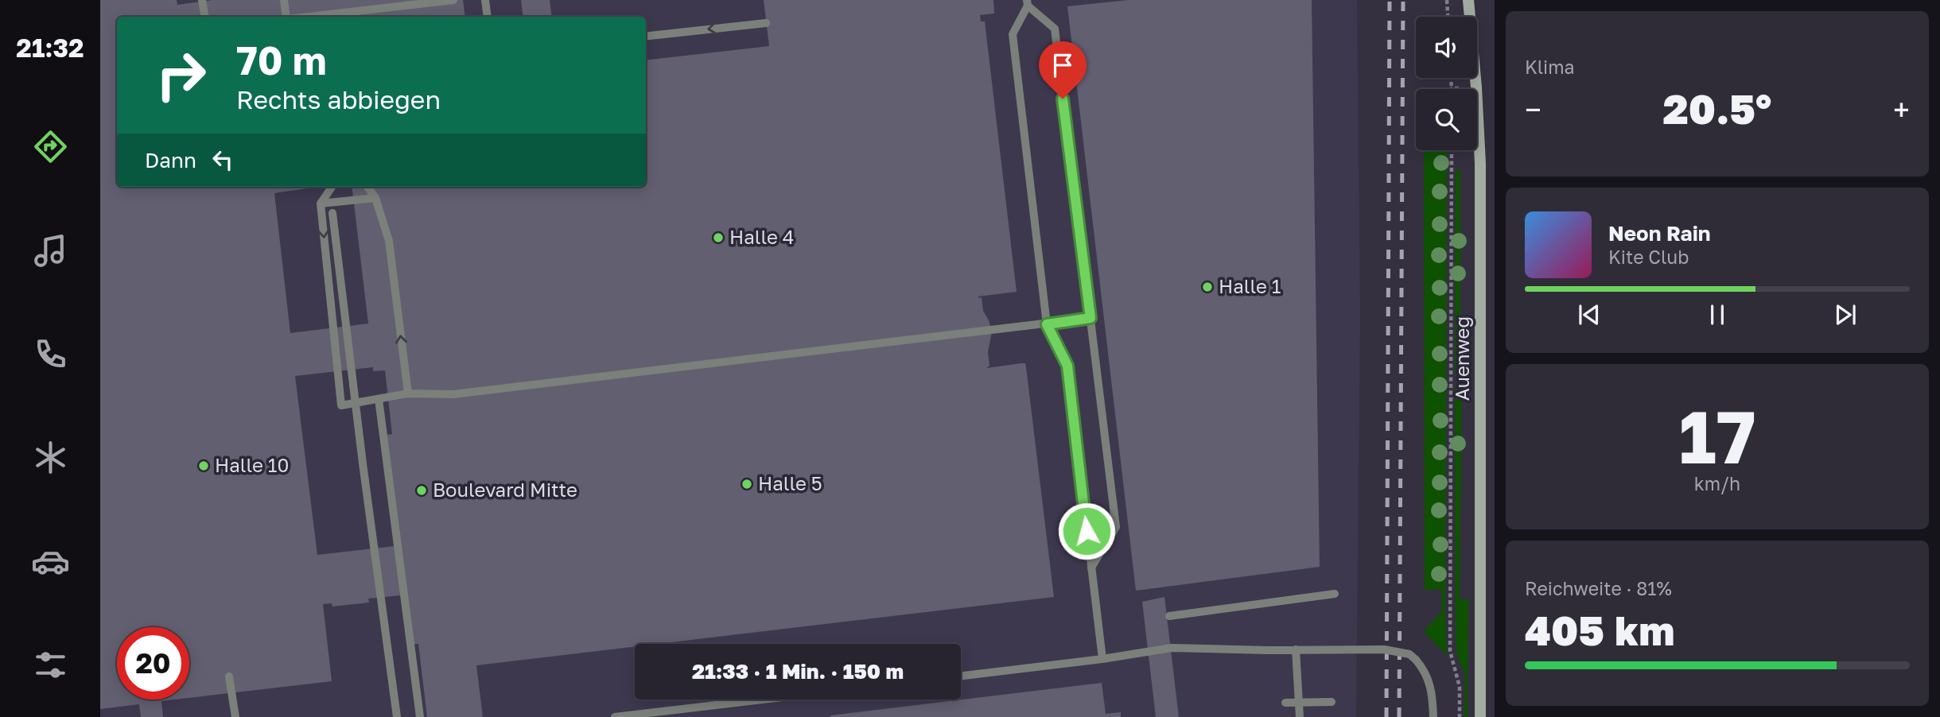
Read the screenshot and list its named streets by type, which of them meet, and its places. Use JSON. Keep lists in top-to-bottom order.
{
  "streets": {
    "street": ["Auenweg"]
  },
  "places": [
    "Halle 4",
    "Halle 1",
    "Halle 10",
    "Halle 5",
    "Boulevard Mitte"
  ],
  "page": {
    "tabs": "21:32",
    "tile": [
      "Klima",
      ["17", "km/h"],
      ["Reichweite · 81%", "405 km"]
    ],
    "turn": ["70 m", "Rechts abbiegen"],
    "heat": ["−", "20.5°", "+"],
    "then": "Dann",
    "song": ["Neon Rain", "Kite Club"],
    "limit": "20",
    "trip": "21:33 · 1 Min. · 150 m"
  }
}
